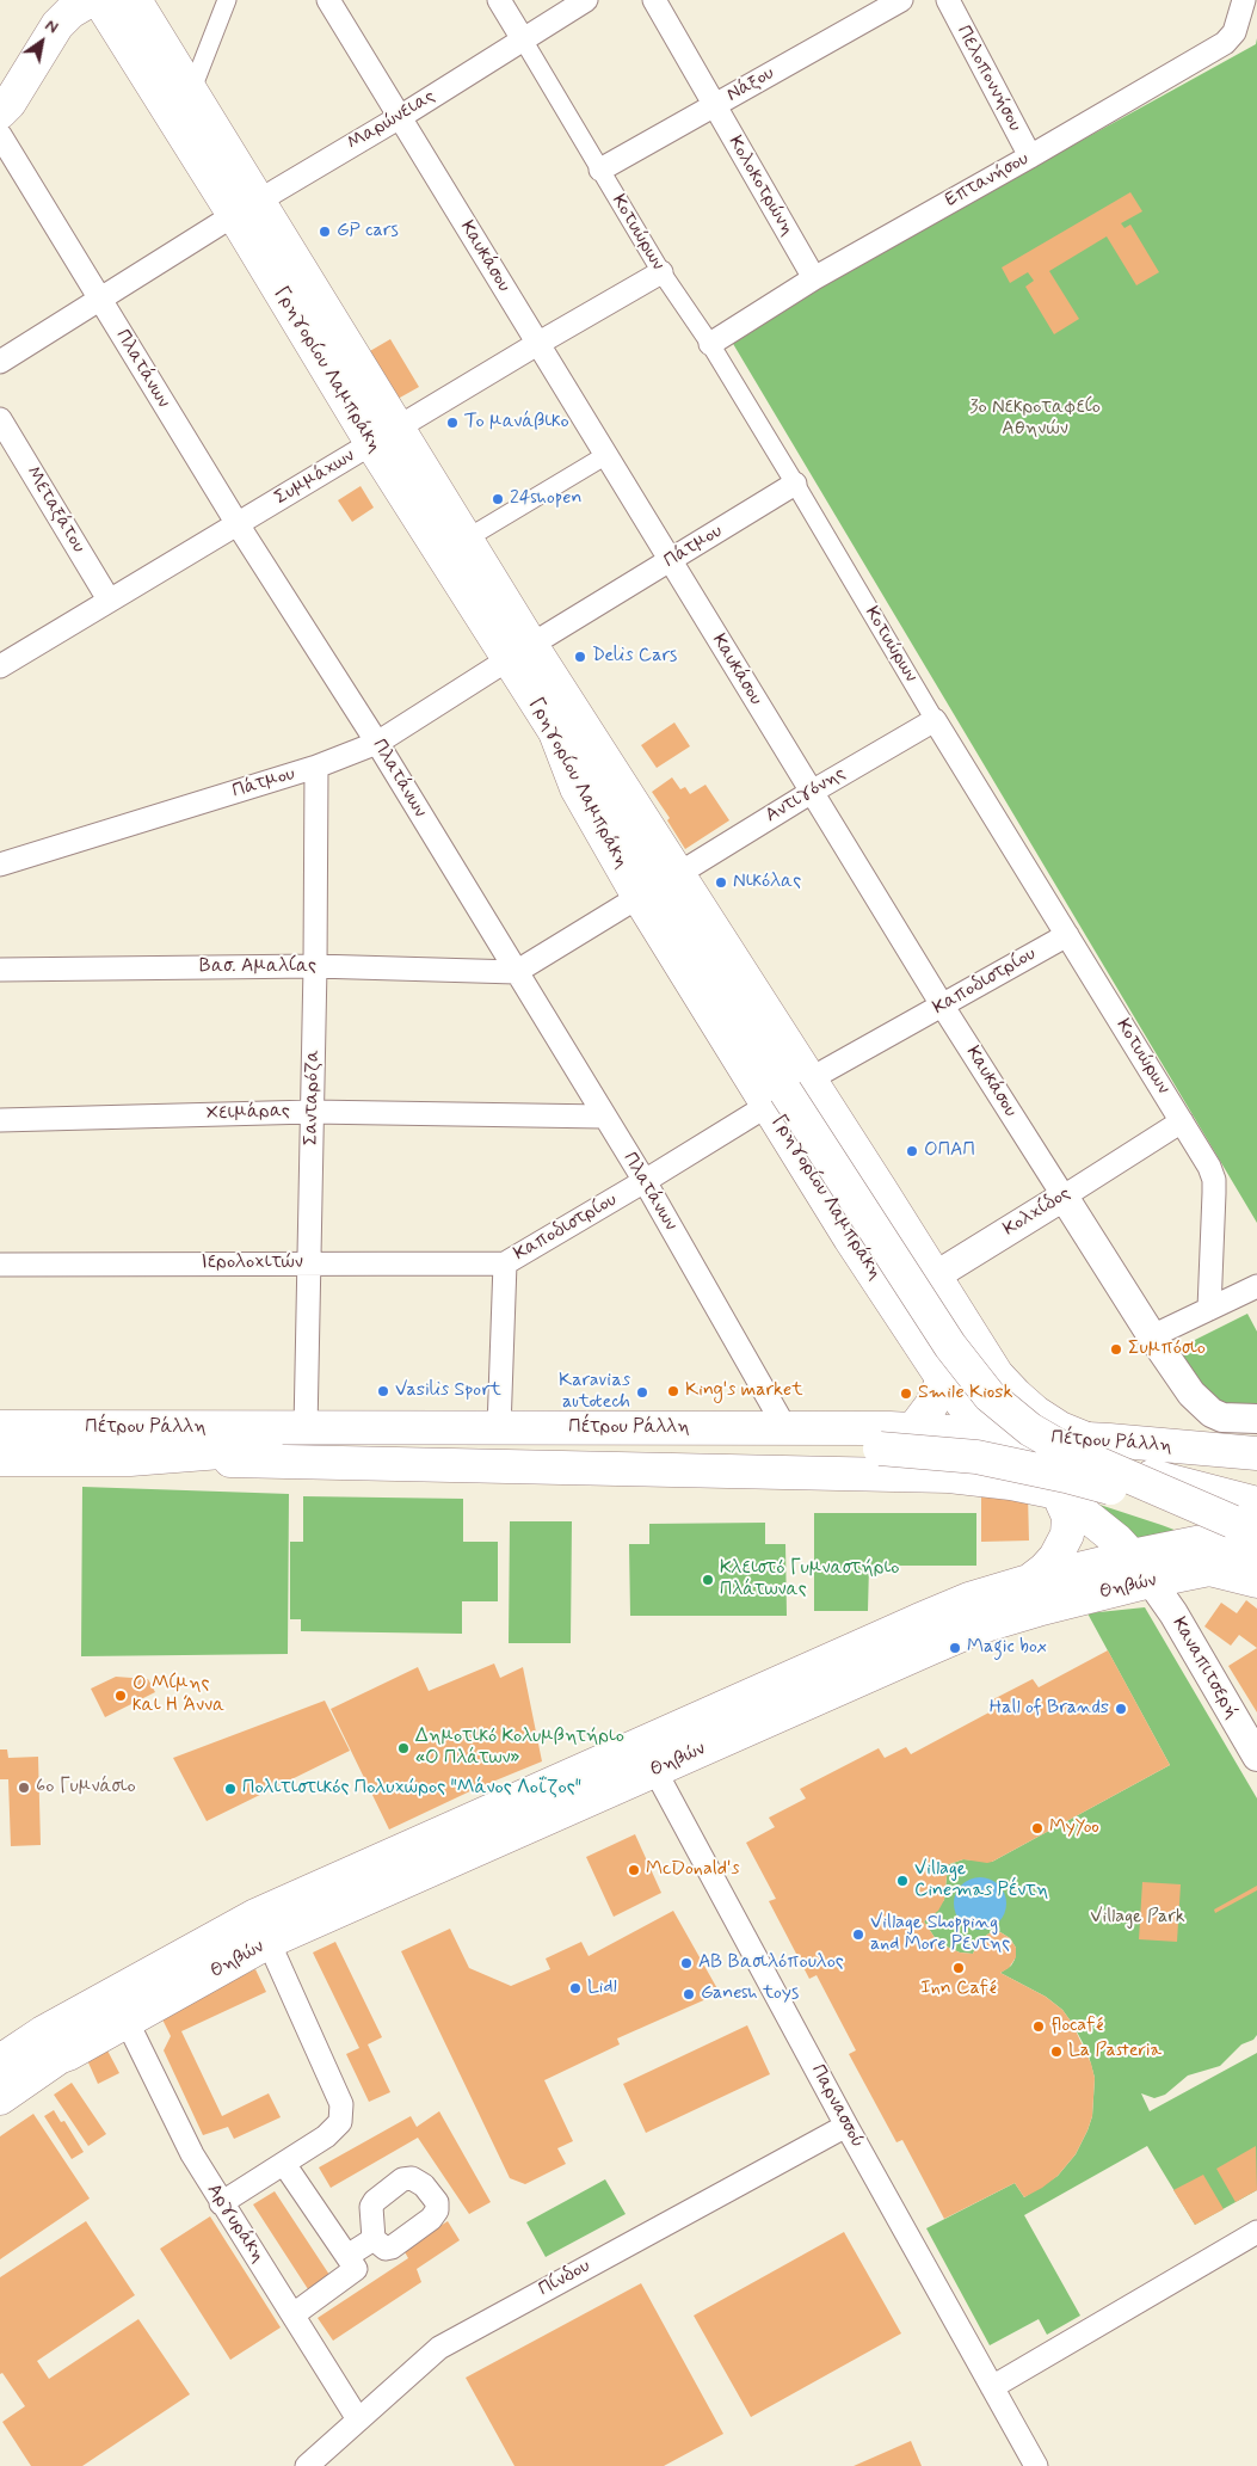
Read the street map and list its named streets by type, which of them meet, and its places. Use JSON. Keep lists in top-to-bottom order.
{
  "streets": {
    "main road": ["Γρηγορίου Λαμπράκη", "Πέτρου Ράλλη", "Θηβών"],
    "street": [
      "Πελοποννήσου",
      "Νάξου",
      "Μαρώνειας",
      "Επτανήσου",
      "Κολοκοτρώνη",
      "Κοτυώρων",
      "Καυκάσου",
      "Πλατάνων",
      "Συμμάχων",
      "Μεταξάτου",
      "Πάτμου",
      "Αντιγόνης",
      "Βασ. Αμαλίας",
      "Καποδιστρίου",
      "Σανταρόζα",
      "Χειμάρας",
      "Κολχίδος",
      "Ιερολοχιτών",
      "Καναπιτσερή",
      "Παρνασσού",
      "Αργυράκη",
      "Πίνδου"
    ]
  },
  "crossings": [
    ["Πελοποννήσου", "Επτανήσου"],
    ["Νάξου", "Κολοκοτρώνη"],
    ["Νάξου", "Κοτυώρων"],
    ["Μαρώνειας", "Κοτυώρων"],
    ["Μαρώνειας", "Καυκάσου"],
    ["Μαρώνειας", "Πλατάνων"],
    ["Μαρώνειας", "Γρηγορίου Λαμπράκη"],
    ["Επτανήσου", "Κολοκοτρώνη"],
    ["Επτανήσου", "Κοτυώρων"],
    ["Κοτυώρων", "Συμμάχων"],
    ["Κοτυώρων", "Πάτμου"],
    ["Κοτυώρων", "Αντιγόνης"],
    ["Κοτυώρων", "Καποδιστρίου"],
    ["Κοτυώρων", "Κολχίδος"],
    ["Καυκάσου", "Συμμάχων"],
    ["Καυκάσου", "Πάτμου"],
    ["Καυκάσου", "Αντιγόνης"],
    ["Καυκάσου", "Καποδιστρίου"],
    ["Καυκάσου", "Κολχίδος"],
    ["Πλατάνων", "Συμμάχων"],
    ["Πλατάνων", "Πάτμου"],
    ["Πλατάνων", "Βασ. Αμαλίας"],
    ["Πλατάνων", "Καποδιστρίου"],
    ["Πλατάνων", "Χειμάρας"],
    ["Πλατάνων", "Πέτρου Ράλλη"],
    ["Γρηγορίου Λαμπράκη", "Συμμάχων"],
    ["Γρηγορίου Λαμπράκη", "Πάτμου"],
    ["Γρηγορίου Λαμπράκη", "Αντιγόνης"],
    ["Γρηγορίου Λαμπράκη", "Καποδιστρίου"],
    ["Γρηγορίου Λαμπράκη", "Κολχίδος"],
    ["Γρηγορίου Λαμπράκη", "Πέτρου Ράλλη"],
    ["Γρηγορίου Λαμπράκη", "Θηβών"],
    ["Γρηγορίου Λαμπράκη", "Καναπιτσερή"],
    ["Συμμάχων", "Μεταξάτου"],
    ["Πάτμου", "Σανταρόζα"],
    ["Βασ. Αμαλίας", "Σανταρόζα"],
    ["Καποδιστρίου", "Ιερολοχιτών"],
    ["Καποδιστρίου", "Πέτρου Ράλλη"],
    ["Σανταρόζα", "Χειμάρας"],
    ["Σανταρόζα", "Ιερολοχιτών"],
    ["Σανταρόζα", "Πέτρου Ράλλη"],
    ["Πέτρου Ράλλη", "Θηβών"],
    ["Θηβών", "Καναπιτσερή"],
    ["Θηβών", "Παρνασσού"],
    ["Θηβών", "Αργυράκη"],
    ["Παρνασσού", "Πίνδου"],
    ["Αργυράκη", "Πίνδου"]
  ],
  "parks": ["3ο Νεκροταφείο Αθηνών", "Village Park"],
  "places": [
    "GP cars",
    "Το μανάβικο",
    "24shopen",
    "Delis Cars",
    "Νικόλας",
    "ΟΠΑΠ",
    "Συμπόσιο",
    "Vasilis Sport",
    "King's market",
    "Karavias autotech",
    "Smile Kiosk",
    "Κλειστό Γυμναστήριο Πλάτωνας",
    "Magic box",
    "Ο Μίμης και Η Άννα",
    "Hall of Brands",
    "Δημοτικό Κολυμβητήριο «Ο Πλάτων»",
    "6ο Γυμνάσιο",
    "Πολιτιστικός Πολυχώρος \"Μάνος Λοΐζος\"",
    "MyYoo",
    "McDonald's",
    "Village Cinemas Ρέντη",
    "Village Shopping and More Ρεντης",
    "ΑΒ Βασιλόπουλος",
    "Inn Café",
    "Lidl",
    "Ganesh toys",
    "flocafé",
    "La Pasteria"
  ],
  "north": "top right"
}
